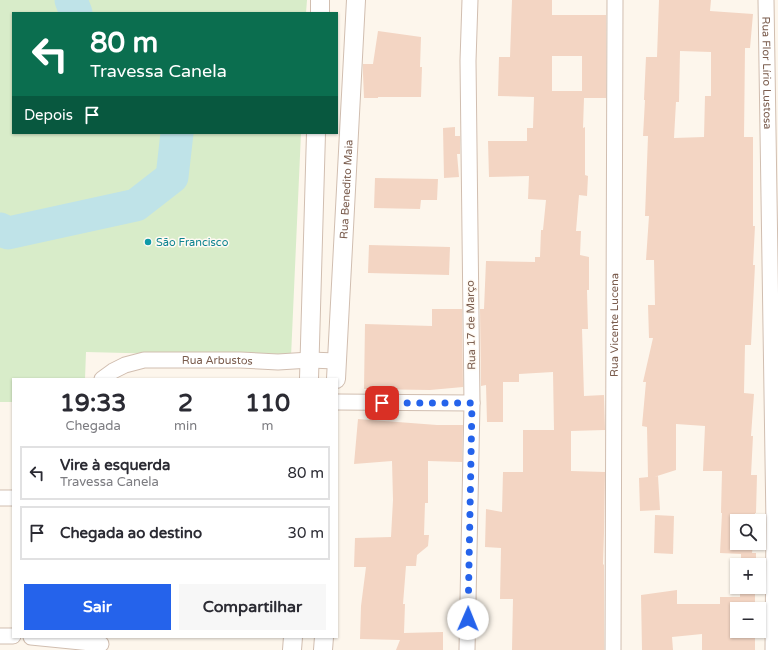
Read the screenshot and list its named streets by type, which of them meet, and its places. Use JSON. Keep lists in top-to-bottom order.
{
  "streets": {
    "street": [
      "Rua Flor Lírio Lustosa",
      "Rua Benedito Maia",
      "Rua 17 de Março",
      "Rua Vicente Lucena",
      "Rua Arbustos"
    ]
  },
  "crossings": [
    ["Rua Benedito Maia", "Rua Arbustos"]
  ],
  "places": ["São Francisco"],
  "page": {
    "turn": ["80 m", "Travessa Canela"],
    "then": "Depois",
    "eta": [
      "19:33",
      "Chegada",
      "2",
      "min",
      "110",
      "m"
    ],
    "list": [
      {
        "name": "Vire à esquerda",
        "note": "Travessa Canela",
        "value": "80 m"
      },
      {
        "name": "Chegada ao destino",
        "value": "30 m"
      }
    ],
    "map_buttons": ["+", "−"],
    "buttons": ["Sair", "Compartilhar"]
  }
}
